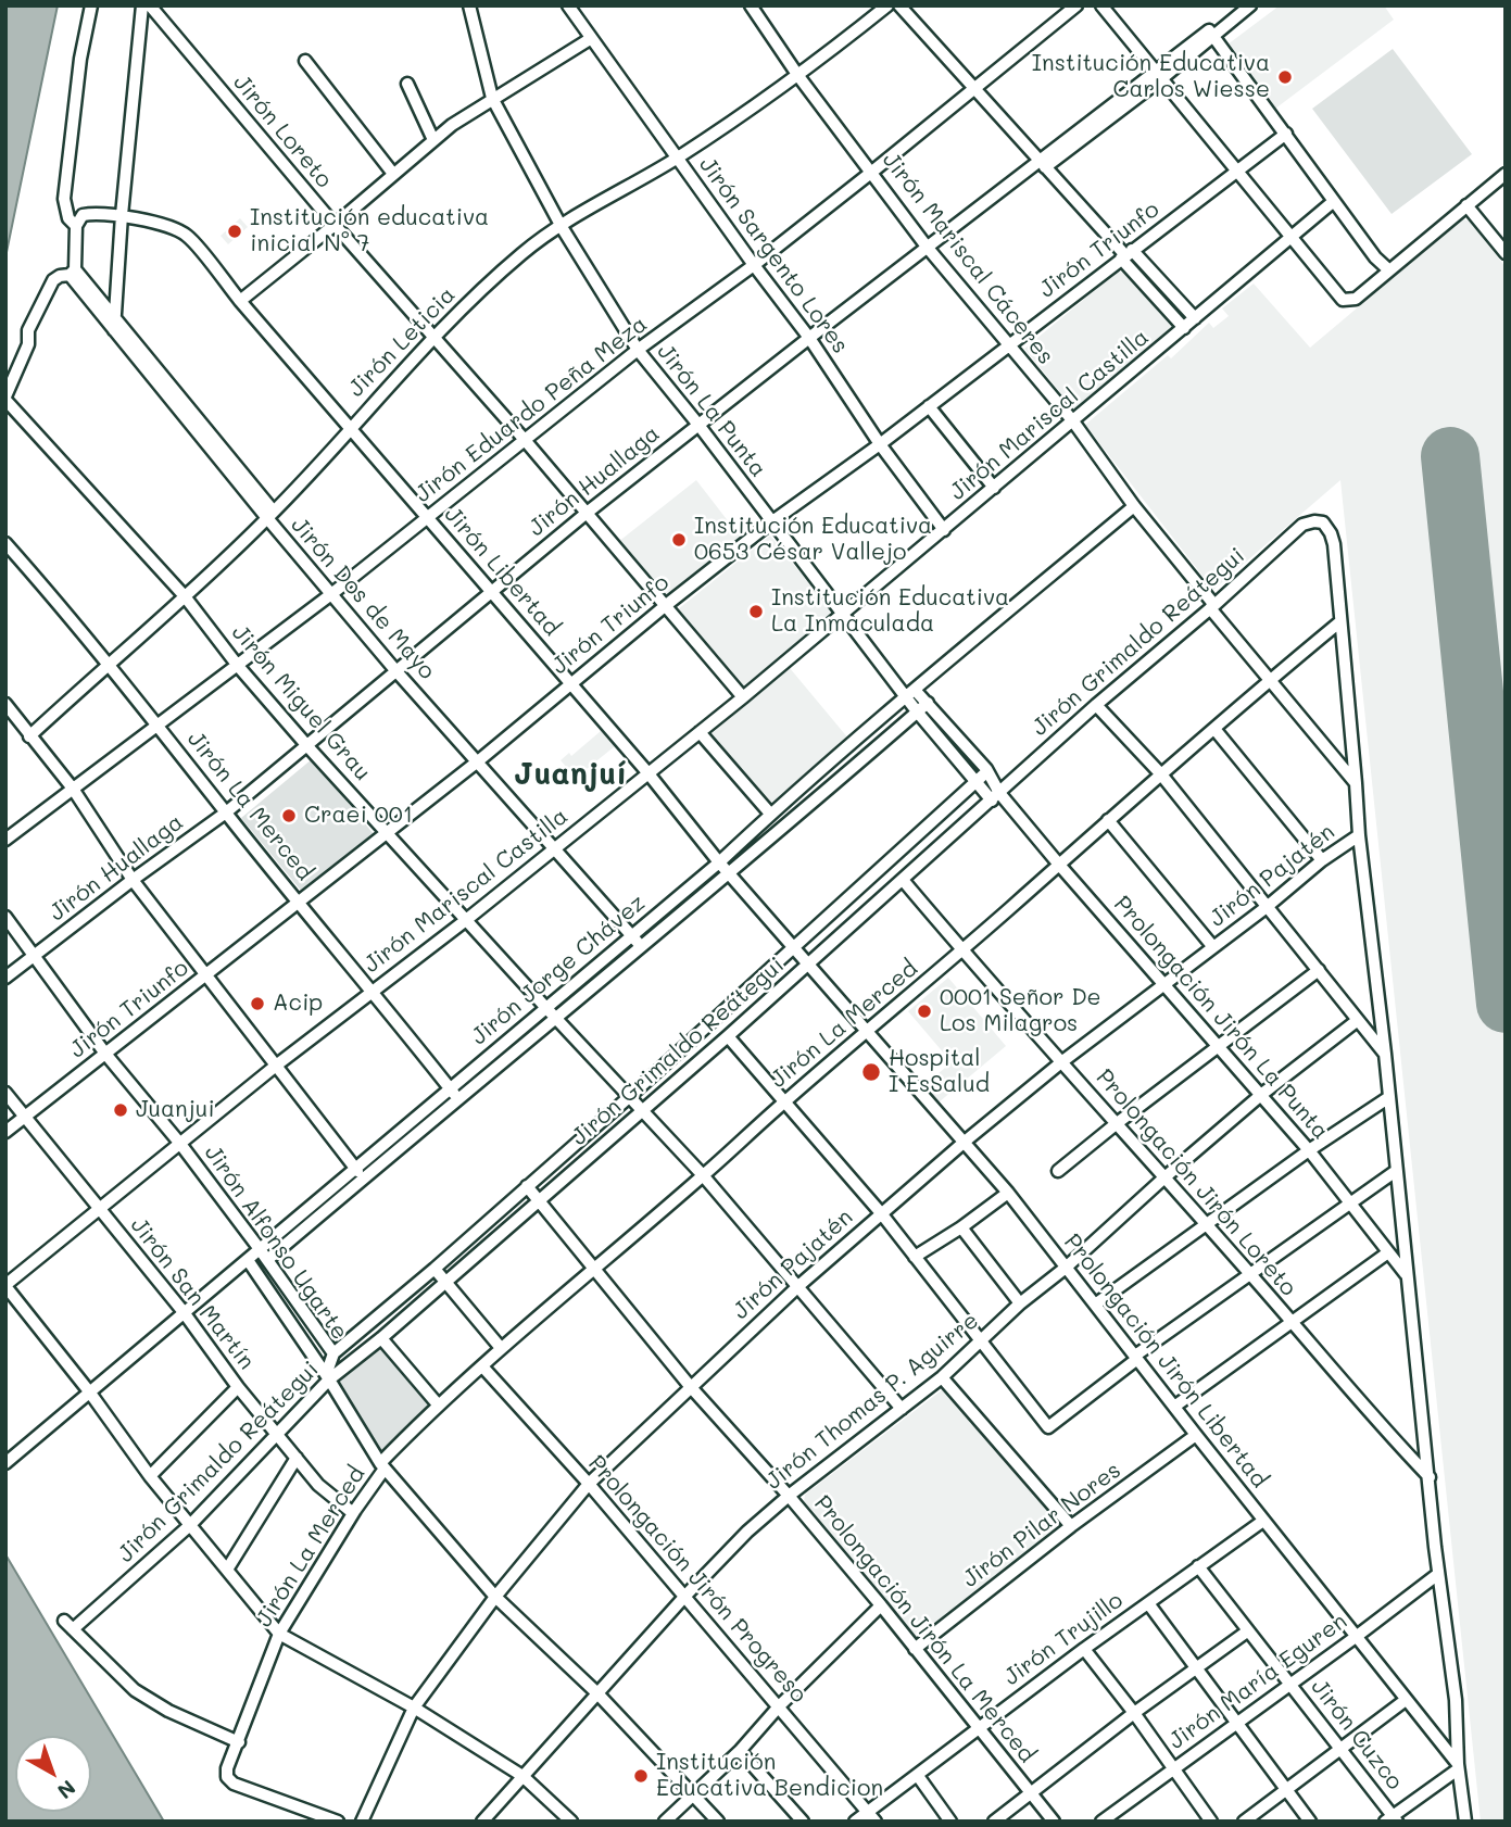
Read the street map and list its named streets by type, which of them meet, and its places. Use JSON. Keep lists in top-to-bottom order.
{
  "streets": {
    "street": [
      "Jirón Loreto",
      "Jirón Triunfo",
      "Jirón Sargento Lores",
      "Jirón Mariscal Cáceres",
      "Jirón Leticia",
      "Jirón Eduardo Peña Meza",
      "Jirón La Punta",
      "Jirón Mariscal Castilla",
      "Jirón Huallaga",
      "Jirón Libertad",
      "Jirón Dos de Mayo",
      "Jirón Grimaldo Reátegui",
      "Jirón Miguel Grau",
      "Jirón La Merced",
      "Jirón Pajatén",
      "Jirón Jorge Chávez",
      "Prolongación Jirón La Punta",
      "Prolongación Jirón Loreto",
      "Jirón Alfonso Ugarte",
      "Jirón San Martín",
      "Prolongación Jirón Libertad",
      "Jirón Thomas P. Aguirre",
      "Jirón Pilar Nores",
      "Prolongación Jirón Progreso",
      "Prolongación Jirón La Merced",
      "Jirón Trujillo",
      "Jirón María Eguren",
      "Jirón Cuzco"
    ]
  },
  "crossings": [
    ["Jirón Loreto", "Jirón Triunfo"],
    ["Jirón Loreto", "Jirón Leticia"],
    ["Jirón Loreto", "Jirón Eduardo Peña Meza"],
    ["Jirón Loreto", "Jirón Mariscal Castilla"],
    ["Jirón Loreto", "Jirón Huallaga"],
    ["Jirón Triunfo", "Jirón Sargento Lores"],
    ["Jirón Triunfo", "Jirón Mariscal Cáceres"],
    ["Jirón Triunfo", "Jirón La Punta"],
    ["Jirón Triunfo", "Jirón Libertad"],
    ["Jirón Triunfo", "Jirón Dos de Mayo"],
    ["Jirón Triunfo", "Jirón Miguel Grau"],
    ["Jirón Triunfo", "Jirón La Merced"],
    ["Jirón Triunfo", "Jirón Alfonso Ugarte"],
    ["Jirón Triunfo", "Jirón San Martín"],
    ["Jirón Sargento Lores", "Jirón Leticia"],
    ["Jirón Sargento Lores", "Jirón Eduardo Peña Meza"],
    ["Jirón Sargento Lores", "Jirón Mariscal Castilla"],
    ["Jirón Sargento Lores", "Jirón Huallaga"],
    ["Jirón Mariscal Cáceres", "Jirón Leticia"],
    ["Jirón Mariscal Cáceres", "Jirón Eduardo Peña Meza"],
    ["Jirón Mariscal Cáceres", "Jirón Mariscal Castilla"],
    ["Jirón Mariscal Cáceres", "Jirón Huallaga"],
    ["Jirón Mariscal Cáceres", "Jirón Grimaldo Reátegui"],
    ["Jirón Mariscal Cáceres", "Jirón La Merced"],
    ["Jirón Mariscal Cáceres", "Jirón Jorge Chávez"],
    ["Jirón Leticia", "Jirón La Punta"],
    ["Jirón Leticia", "Jirón Libertad"],
    ["Jirón Leticia", "Jirón Dos de Mayo"],
    ["Jirón Leticia", "Jirón Miguel Grau"],
    ["Jirón Leticia", "Jirón La Merced"],
    ["Jirón Eduardo Peña Meza", "Jirón La Punta"],
    ["Jirón Eduardo Peña Meza", "Jirón Libertad"],
    ["Jirón Eduardo Peña Meza", "Jirón Dos de Mayo"],
    ["Jirón Eduardo Peña Meza", "Jirón Miguel Grau"],
    ["Jirón Eduardo Peña Meza", "Jirón La Merced"],
    ["Jirón La Punta", "Jirón Mariscal Castilla"],
    ["Jirón La Punta", "Jirón Huallaga"],
    ["Jirón La Punta", "Jirón Grimaldo Reátegui"],
    ["Jirón La Punta", "Jirón Jorge Chávez"],
    ["Jirón La Punta", "Prolongación Jirón La Punta"],
    ["Jirón Mariscal Castilla", "Jirón Libertad"],
    ["Jirón Mariscal Castilla", "Jirón Dos de Mayo"],
    ["Jirón Mariscal Castilla", "Jirón Miguel Grau"],
    ["Jirón Mariscal Castilla", "Jirón La Merced"],
    ["Jirón Mariscal Castilla", "Jirón Alfonso Ugarte"],
    ["Jirón Mariscal Castilla", "Jirón San Martín"],
    ["Jirón Huallaga", "Jirón Libertad"],
    ["Jirón Huallaga", "Jirón Dos de Mayo"],
    ["Jirón Huallaga", "Jirón Miguel Grau"],
    ["Jirón Huallaga", "Jirón La Merced"],
    ["Jirón Huallaga", "Jirón Alfonso Ugarte"],
    ["Jirón Libertad", "Jirón Grimaldo Reátegui"],
    ["Jirón Libertad", "Jirón Jorge Chávez"],
    ["Jirón Libertad", "Prolongación Jirón Libertad"],
    ["Jirón Dos de Mayo", "Jirón Jorge Chávez"],
    ["Jirón Grimaldo Reátegui", "Jirón Miguel Grau"],
    ["Jirón Grimaldo Reátegui", "Jirón La Merced"],
    ["Jirón Grimaldo Reátegui", "Prolongación Jirón La Punta"],
    ["Jirón Grimaldo Reátegui", "Prolongación Jirón Loreto"],
    ["Jirón Grimaldo Reátegui", "Jirón Alfonso Ugarte"],
    ["Jirón Grimaldo Reátegui", "Jirón San Martín"],
    ["Jirón Grimaldo Reátegui", "Prolongación Jirón Libertad"],
    ["Jirón Grimaldo Reátegui", "Prolongación Jirón La Merced"],
    ["Jirón Miguel Grau", "Jirón La Merced"],
    ["Jirón Miguel Grau", "Jirón Pajatén"],
    ["Jirón Miguel Grau", "Jirón Jorge Chávez"],
    ["Jirón Miguel Grau", "Jirón Thomas P. Aguirre"],
    ["Jirón La Merced", "Jirón Jorge Chávez"],
    ["Jirón La Merced", "Prolongación Jirón La Punta"],
    ["Jirón La Merced", "Prolongación Jirón Loreto"],
    ["Jirón La Merced", "Jirón San Martín"],
    ["Jirón La Merced", "Prolongación Jirón Libertad"],
    ["Jirón La Merced", "Prolongación Jirón Progreso"],
    ["Jirón La Merced", "Prolongación Jirón La Merced"],
    ["Jirón Pajatén", "Prolongación Jirón La Punta"],
    ["Jirón Pajatén", "Prolongación Jirón Loreto"],
    ["Jirón Pajatén", "Prolongación Jirón Libertad"],
    ["Jirón Pajatén", "Prolongación Jirón Progreso"],
    ["Jirón Pajatén", "Prolongación Jirón La Merced"],
    ["Jirón Jorge Chávez", "Jirón Alfonso Ugarte"],
    ["Jirón Jorge Chávez", "Jirón San Martín"],
    ["Prolongación Jirón La Punta", "Jirón Thomas P. Aguirre"],
    ["Prolongación Jirón Loreto", "Jirón Thomas P. Aguirre"],
    ["Prolongación Jirón Libertad", "Jirón Thomas P. Aguirre"],
    ["Prolongación Jirón Libertad", "Jirón Pilar Nores"],
    ["Prolongación Jirón Libertad", "Jirón Trujillo"],
    ["Prolongación Jirón Libertad", "Jirón María Eguren"],
    ["Jirón Thomas P. Aguirre", "Prolongación Jirón Progreso"],
    ["Jirón Thomas P. Aguirre", "Prolongación Jirón La Merced"],
    ["Jirón Pilar Nores", "Prolongación Jirón La Merced"],
    ["Prolongación Jirón Progreso", "Jirón Trujillo"],
    ["Prolongación Jirón La Merced", "Jirón Trujillo"],
    ["Jirón Trujillo", "Jirón Cuzco"],
    ["Jirón María Eguren", "Jirón Cuzco"]
  ],
  "districts": ["Juanjuí"],
  "places": [
    "Institución Educativa Carlos Wiesse",
    "Institución educativa inicial N° 7",
    "Institución Educativa 0653 César Vallejo",
    "Institución Educativa La Inmaculada",
    "Craei 001",
    "Acip",
    "0001 Señor De Los Milagros",
    "Hospital I EsSalud",
    "Juanjui",
    "Institución Educativa Bendicion"
  ],
  "north": "bottom right"
}
